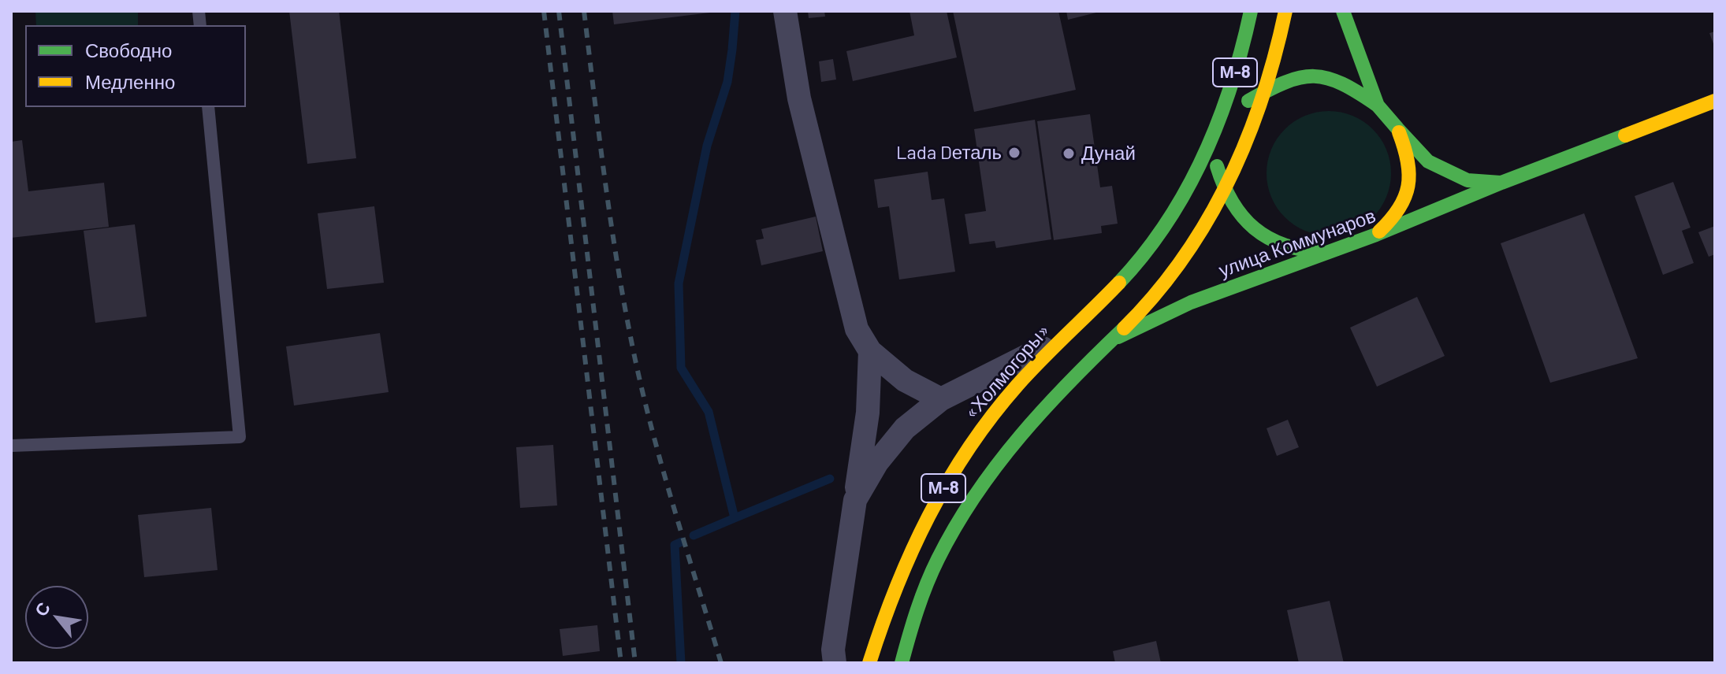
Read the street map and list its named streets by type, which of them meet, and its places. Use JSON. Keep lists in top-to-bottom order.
{
  "streets": {
    "main road": ["М-8", "улица Коммунаров", "«Холмогоры»"]
  },
  "crossings": [
    ["М-8", "улица Коммунаров"],
    ["М-8", "«Холмогоры»"]
  ],
  "places": ["Lada Dеталь", "Дунай"],
  "legend": ["Свободно", "Медленно"],
  "north": "top left"
}
